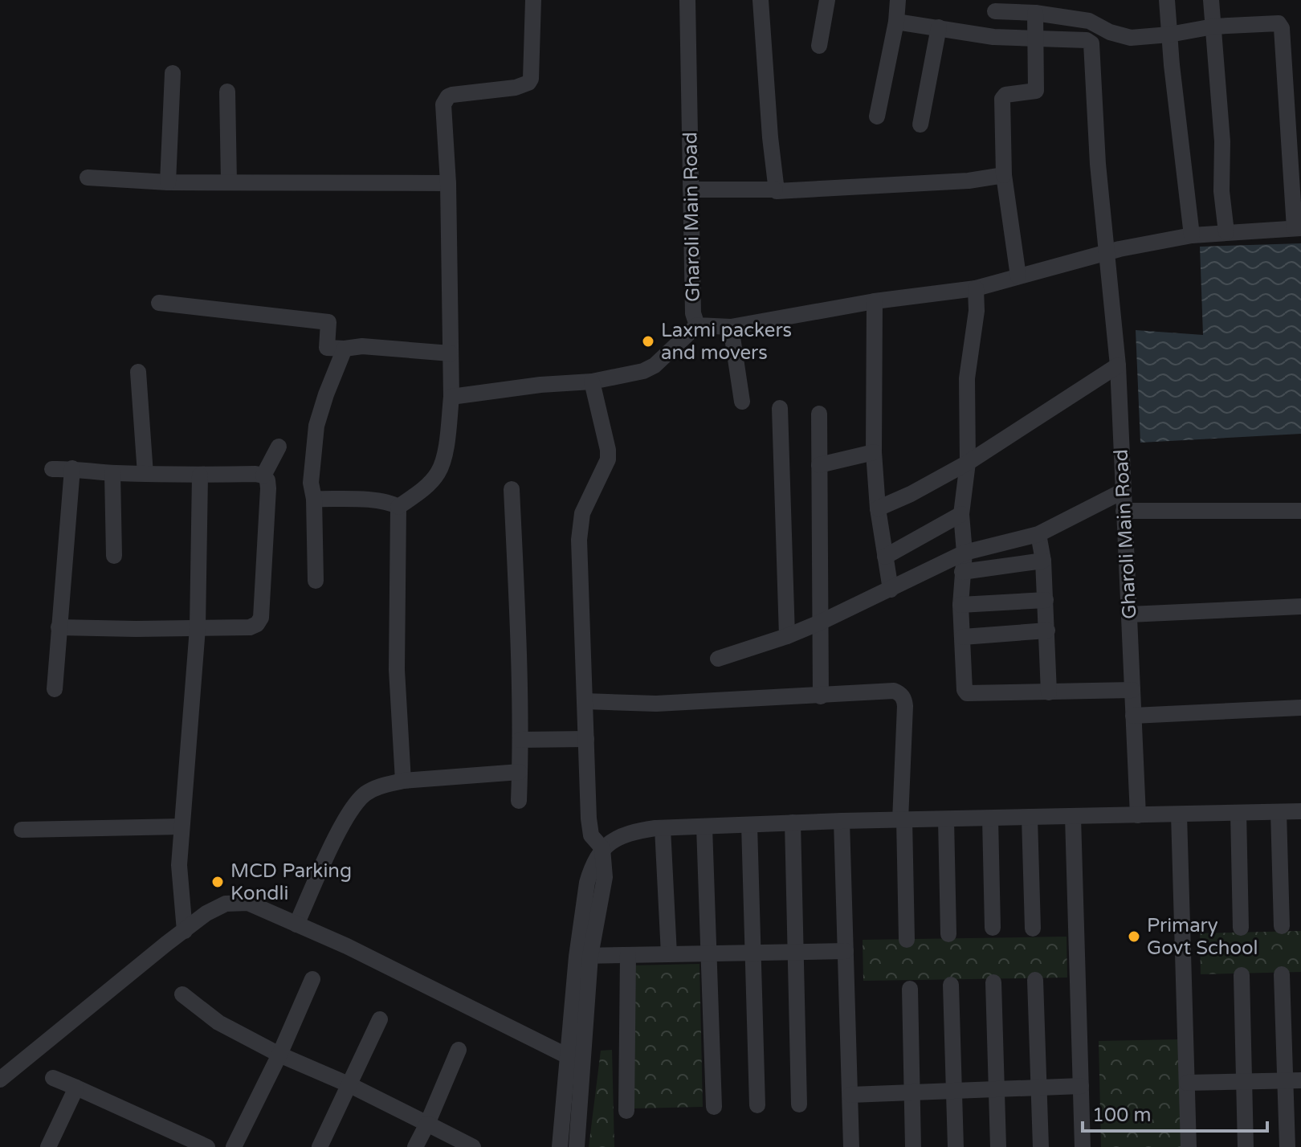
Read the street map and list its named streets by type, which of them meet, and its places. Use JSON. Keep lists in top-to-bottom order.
{
  "streets": {
    "street": ["Gharoli Main Road"]
  },
  "places": ["Laxmi packers and movers", "MCD Parking Kondli", "Primary Govt School"],
  "scale_bar": "100 m"
}
